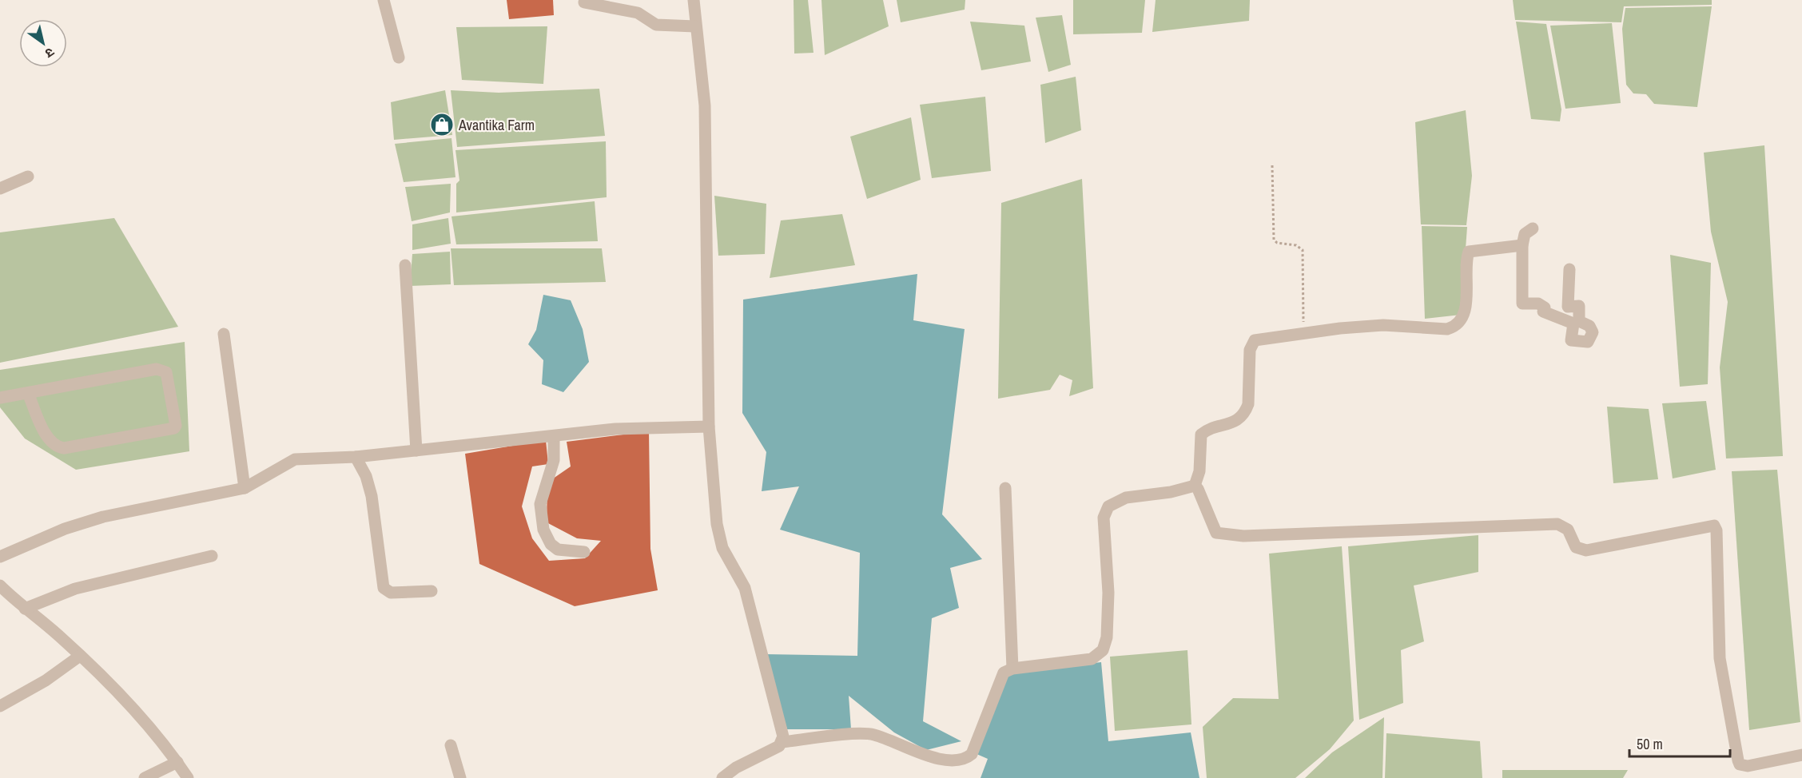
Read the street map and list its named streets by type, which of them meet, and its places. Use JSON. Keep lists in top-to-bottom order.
{
  "places": {
    "shop": ["Avantika Farm"]
  },
  "scale_bar": "50 m",
  "north": "bottom right"
}
